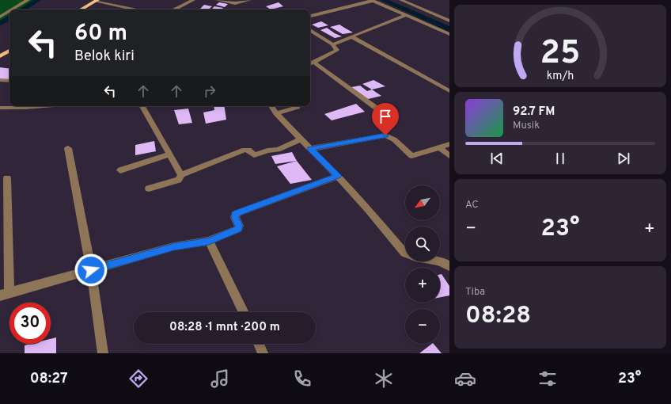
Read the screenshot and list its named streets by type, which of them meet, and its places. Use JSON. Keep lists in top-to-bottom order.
{
  "north": "bottom left",
  "page": {
    "turn": ["60 m", "Belok kiri"],
    "song": ["92.7 FM", "Musik"],
    "tile": [
      "AC",
      ["Tiba", "08:28"]
    ],
    "map_buttons": ["+", "−"],
    "heat": ["−", "23°", "+"],
    "limit": "30",
    "trip": "08:28 · 1 mnt · 200 m",
    "tabs": ["08:27", "23°"],
    "gauge": ["25", "km/h"]
  }
}
